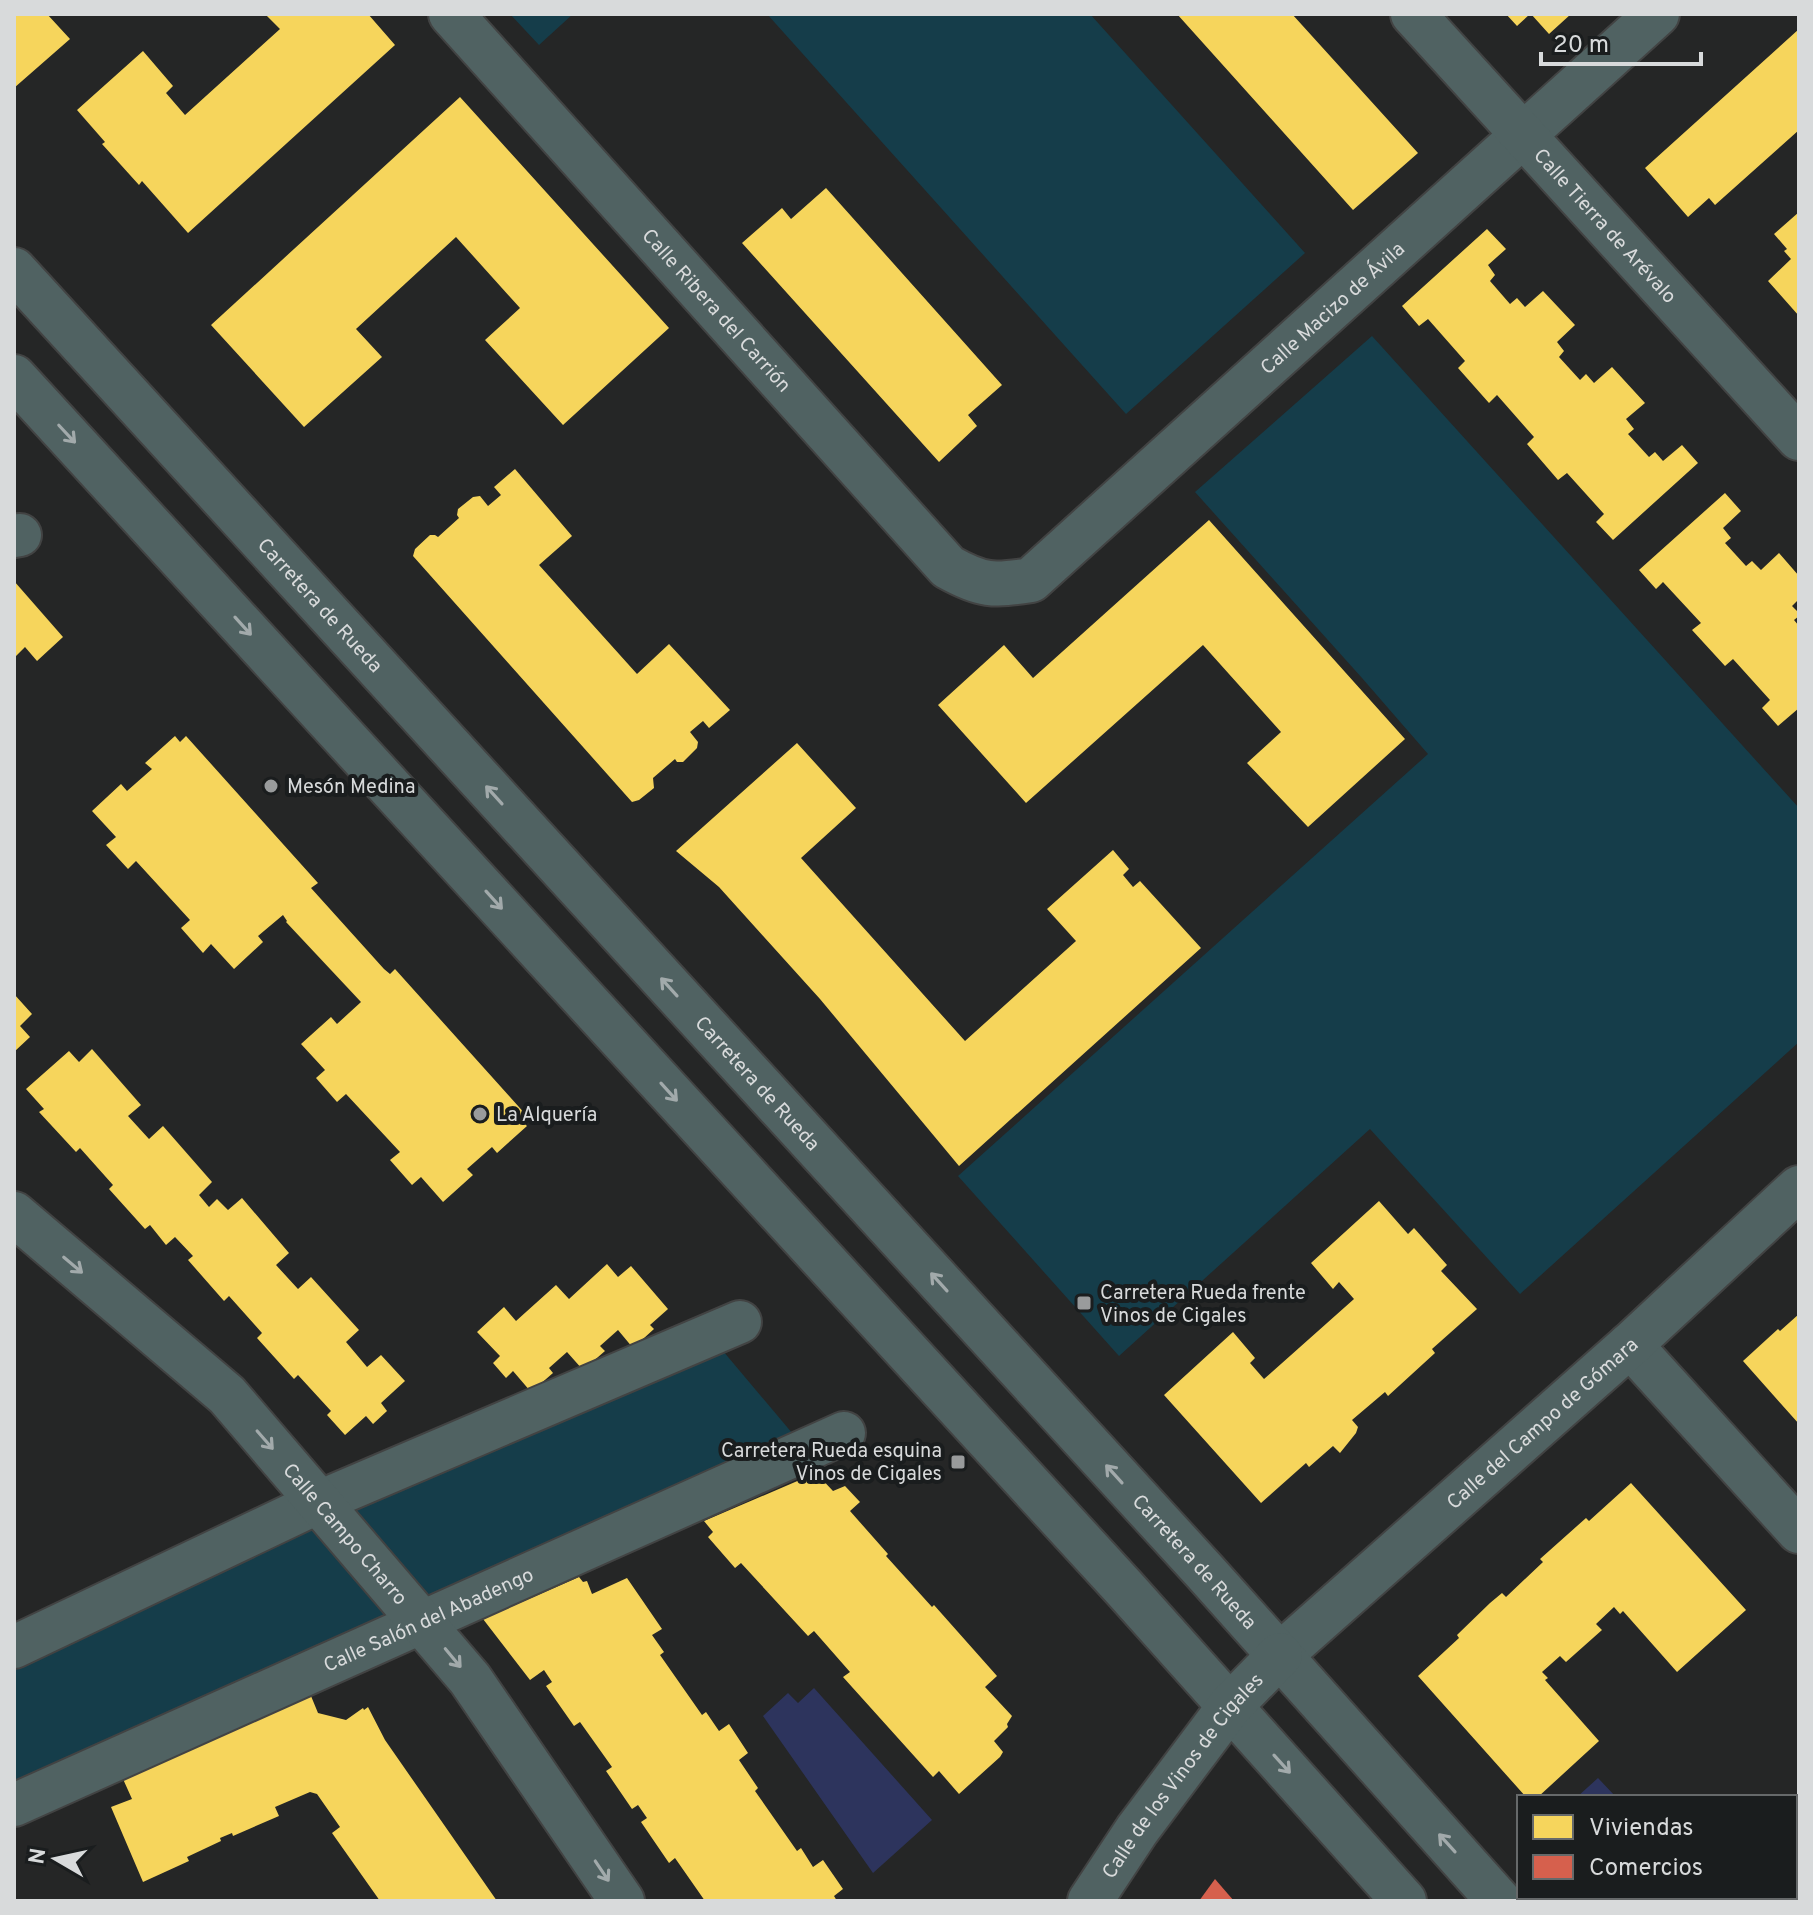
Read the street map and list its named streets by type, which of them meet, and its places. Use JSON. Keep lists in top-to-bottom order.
{
  "streets": {
    "street": [
      "Calle Tierra de Arévalo",
      "Calle Macizo de Ávila",
      "Calle Ribera del Carrión",
      "Carretera de Rueda",
      "Calle del Campo de Gómara",
      "Calle Campo Charro",
      "Calle Salón del Abadengo",
      "Calle de los Vinos de Cigales"
    ]
  },
  "crossings": [
    ["Calle Tierra de Arévalo", "Calle Macizo de Ávila"],
    ["Calle Macizo de Ávila", "Calle Ribera del Carrión"],
    ["Carretera de Rueda", "Calle del Campo de Gómara"],
    ["Carretera de Rueda", "Calle de los Vinos de Cigales"],
    ["Calle del Campo de Gómara", "Calle de los Vinos de Cigales"],
    ["Calle Campo Charro", "Calle Salón del Abadengo"]
  ],
  "one_way": ["Calle Campo Charro"],
  "places": {
    "other": ["Mesón Medina", "La Alquería"],
    "transit": ["Carretera Rueda frente Vinos de Cigales", "Carretera Rueda esquina Vinos de Cigales"]
  },
  "legend": ["Viviendas", "Comercios"],
  "scale_bar": "20 m",
  "north": "left"
}
